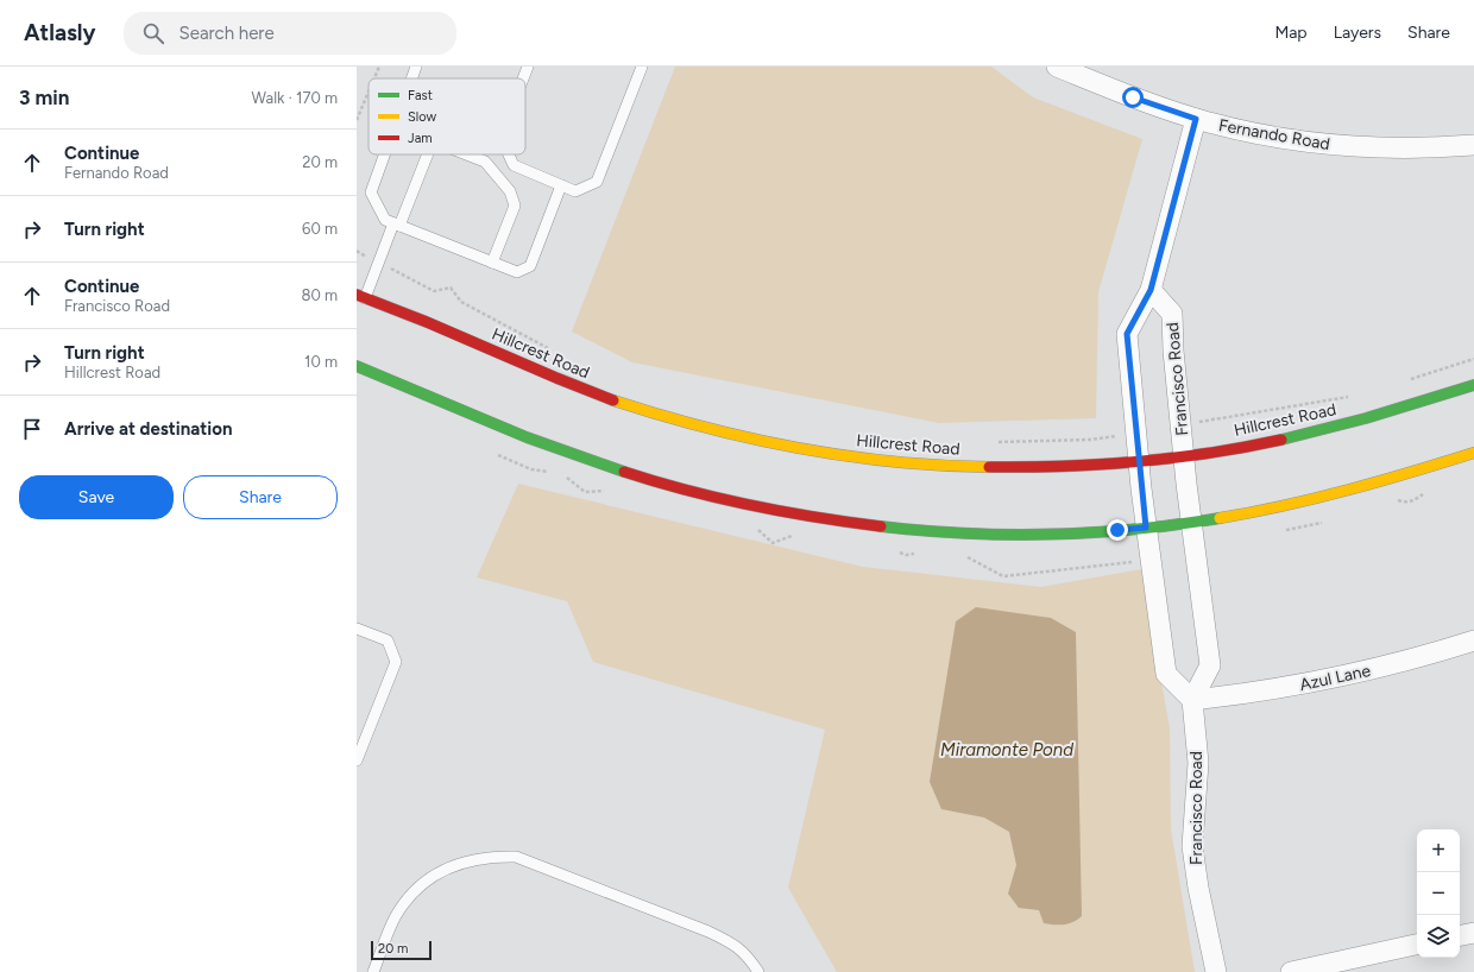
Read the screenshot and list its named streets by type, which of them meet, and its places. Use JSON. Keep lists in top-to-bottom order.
{
  "streets": {
    "street": [
      "Fernando Road",
      "Hillcrest Road",
      "Francisco Road",
      "Azul Lane"
    ]
  },
  "crossings": [
    ["Hillcrest Road", "Francisco Road"],
    ["Francisco Road", "Azul Lane"]
  ],
  "water": ["Miramonte Pond"],
  "legend": ["Fast", "Slow", "Jam"],
  "scale_bar": "20 m",
  "page": {
    "header": "Atlasly",
    "search": "Search here",
    "nav": ["Map", "Layers", "Share"],
    "heading": ["3 min", "Walk · 170 m"],
    "list": [
      ["Continue", "Fernando Road", "20 m"],
      ["Turn right", "60 m"],
      ["Continue", "Francisco Road", "80 m"],
      ["Turn right", "Hillcrest Road", "10 m"],
      "Arrive at destination"
    ],
    "buttons": ["Save", "Share"],
    "map_buttons": ["+", "−"],
    "scale": "20 m"
  }
}
